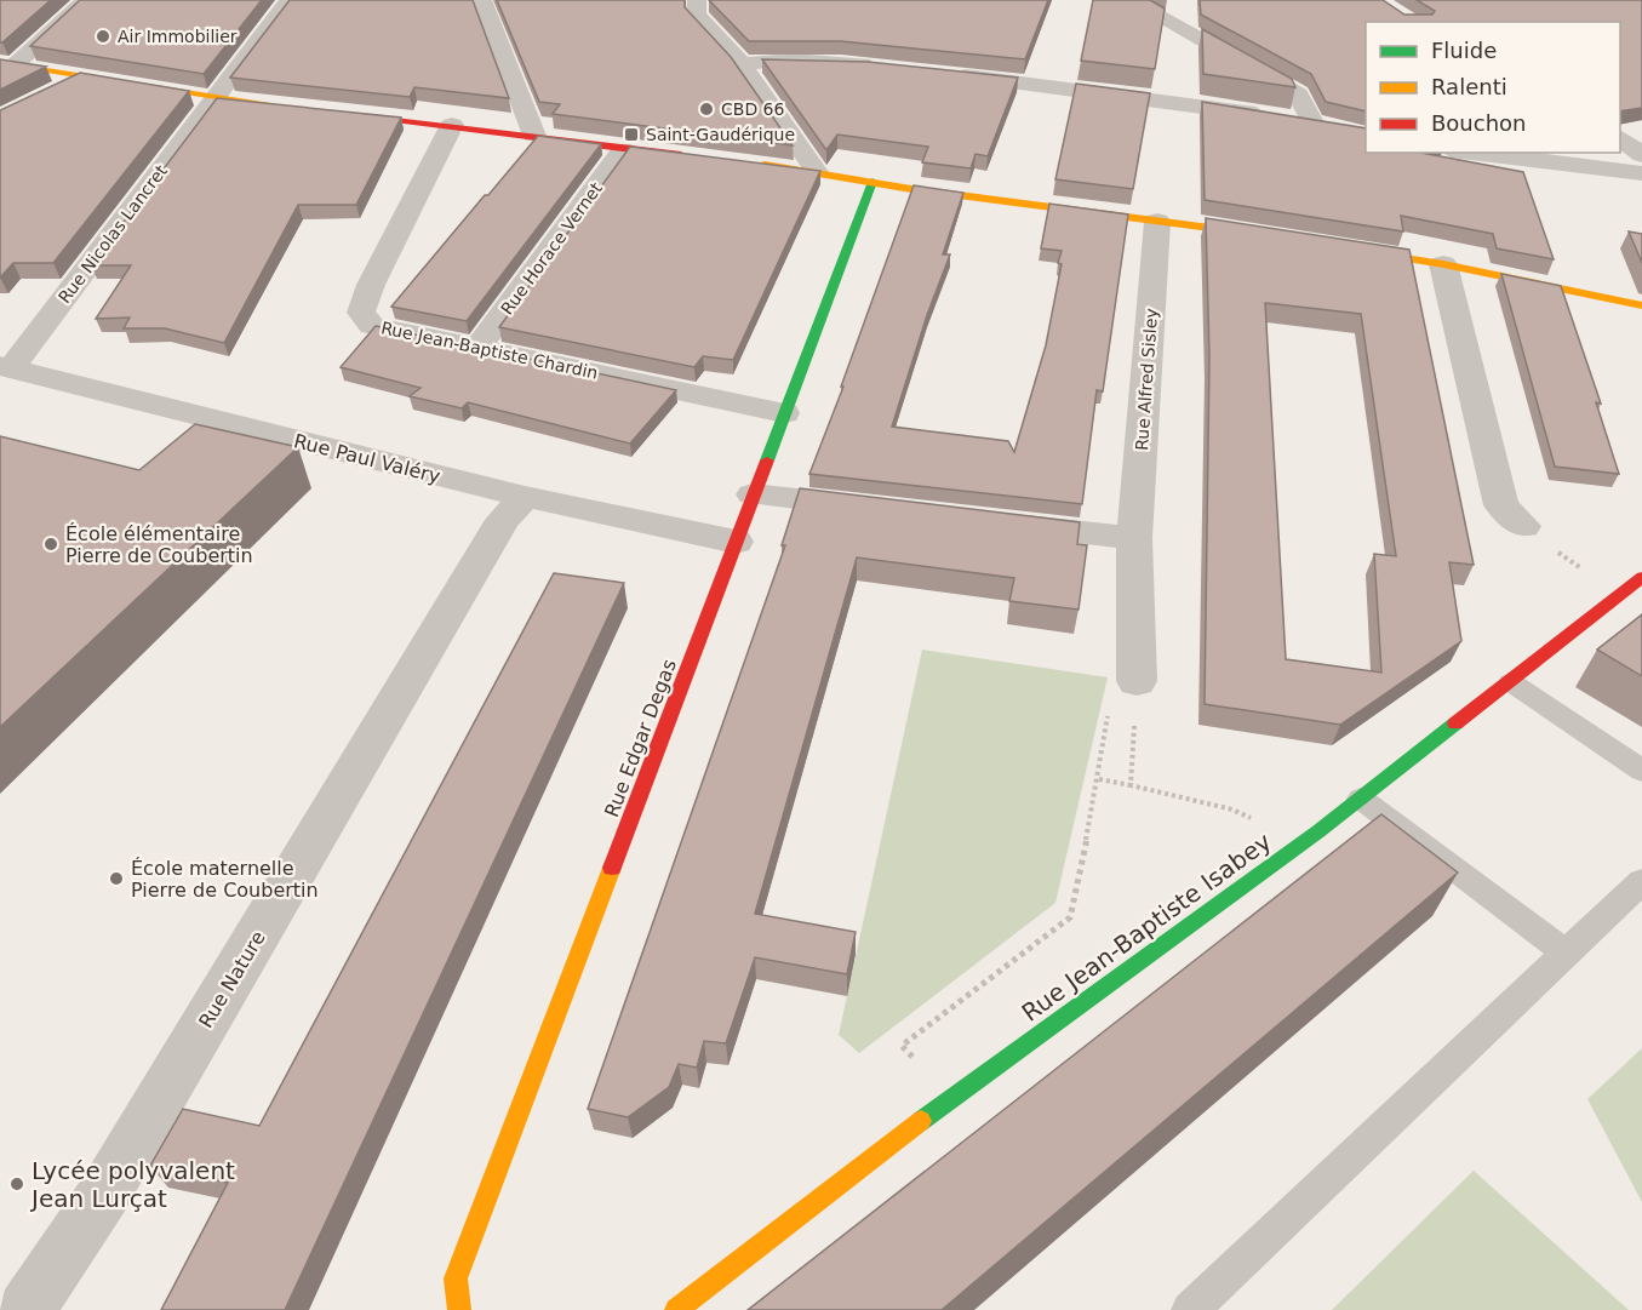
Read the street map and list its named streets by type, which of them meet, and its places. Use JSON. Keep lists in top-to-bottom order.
{
  "streets": {
    "street": [
      "Rue Nicolas Lancret",
      "Rue Horace Vernet",
      "Rue Jean-Baptiste Chardin",
      "Rue Alfred Sisley",
      "Rue Paul Valéry",
      "Rue Edgar Degas",
      "Rue Jean-Baptiste Isabey",
      "Rue Nature"
    ]
  },
  "crossings": [
    ["Rue Nicolas Lancret", "Rue Paul Valéry"],
    ["Rue Horace Vernet", "Rue Jean-Baptiste Chardin"],
    ["Rue Jean-Baptiste Chardin", "Rue Edgar Degas"],
    ["Rue Paul Valéry", "Rue Edgar Degas"],
    ["Rue Paul Valéry", "Rue Nature"]
  ],
  "places": {
    "other": [
      "Air Immobilier",
      "CBD 66",
      "École élémentaire Pierre de Coubertin",
      "École maternelle Pierre de Coubertin",
      "Lycée polyvalent Jean Lurçat"
    ],
    "transit": ["Saint-Gaudérique"]
  },
  "legend": ["Fluide", "Ralenti", "Bouchon"]
}
